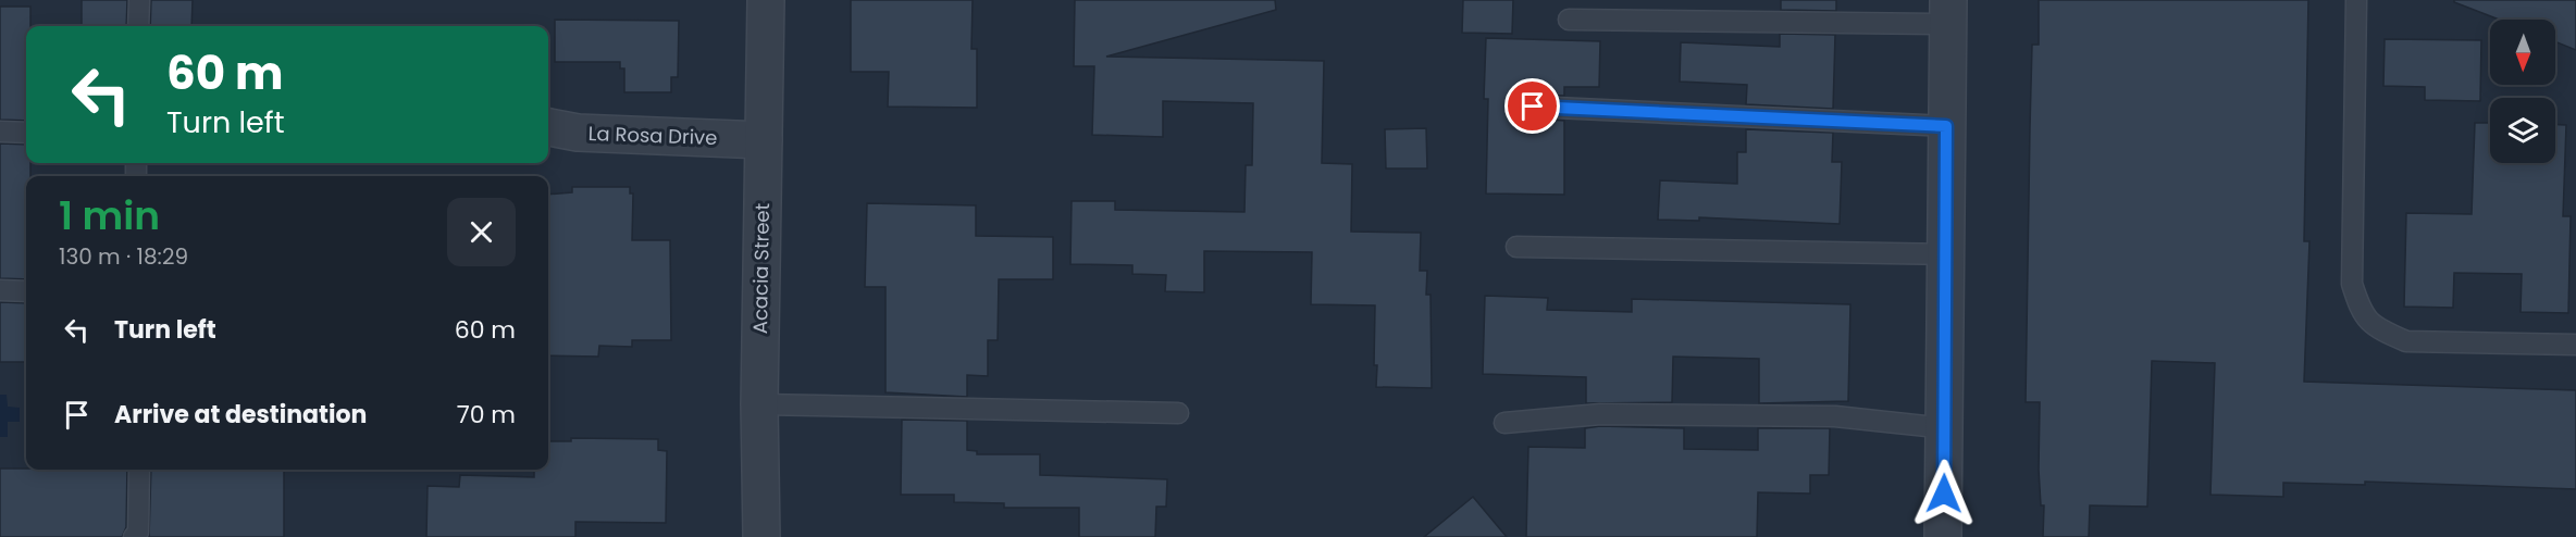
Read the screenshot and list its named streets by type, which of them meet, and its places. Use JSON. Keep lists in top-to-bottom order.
{
  "streets": {
    "street": ["La Rosa Drive", "Acacia Street"]
  },
  "crossings": [
    ["La Rosa Drive", "Acacia Street"]
  ],
  "north": "bottom",
  "page": {
    "turn": ["60 m", "Turn left"],
    "heading": ["1 min", "130 m · 18:29"],
    "list": [
      {
        "name": "Turn left",
        "value": "60 m"
      },
      {
        "name": "Arrive at destination",
        "value": "70 m"
      }
    ]
  }
}
